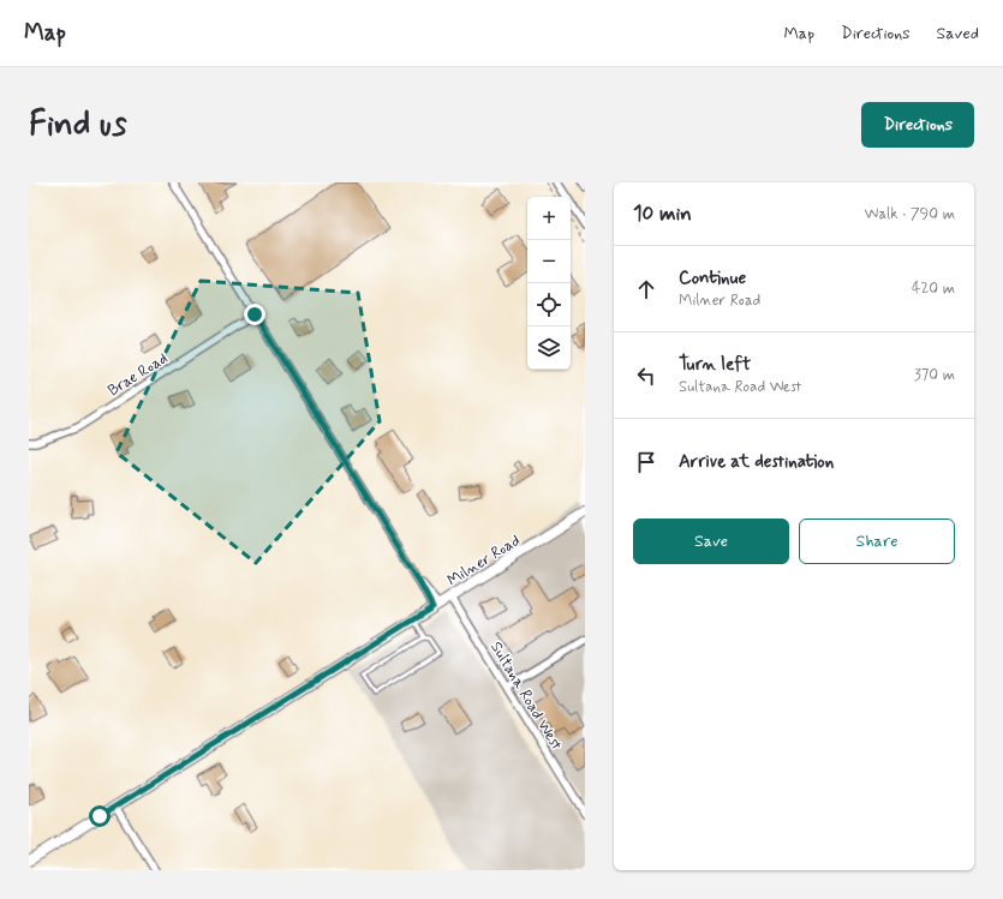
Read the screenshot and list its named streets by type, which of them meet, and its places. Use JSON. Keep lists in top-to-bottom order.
{
  "streets": {
    "street": ["Brae Road", "Milner Road", "Sultana Road West"]
  },
  "crossings": [
    ["Milner Road", "Sultana Road West"]
  ],
  "page": {
    "header": "Map",
    "nav": ["Map", "Directions", "Saved"],
    "buttons": [
      "Directions",
      ["Save", "Share"]
    ],
    "title": "Find us",
    "heading": ["10 min", "Walk · 790 m"],
    "map_buttons": ["+", "−"],
    "list": [
      ["Continue", "Milner Road", "420 m"],
      ["Turn left", "Sultana Road West", "370 m"],
      "Arrive at destination"
    ]
  }
}
